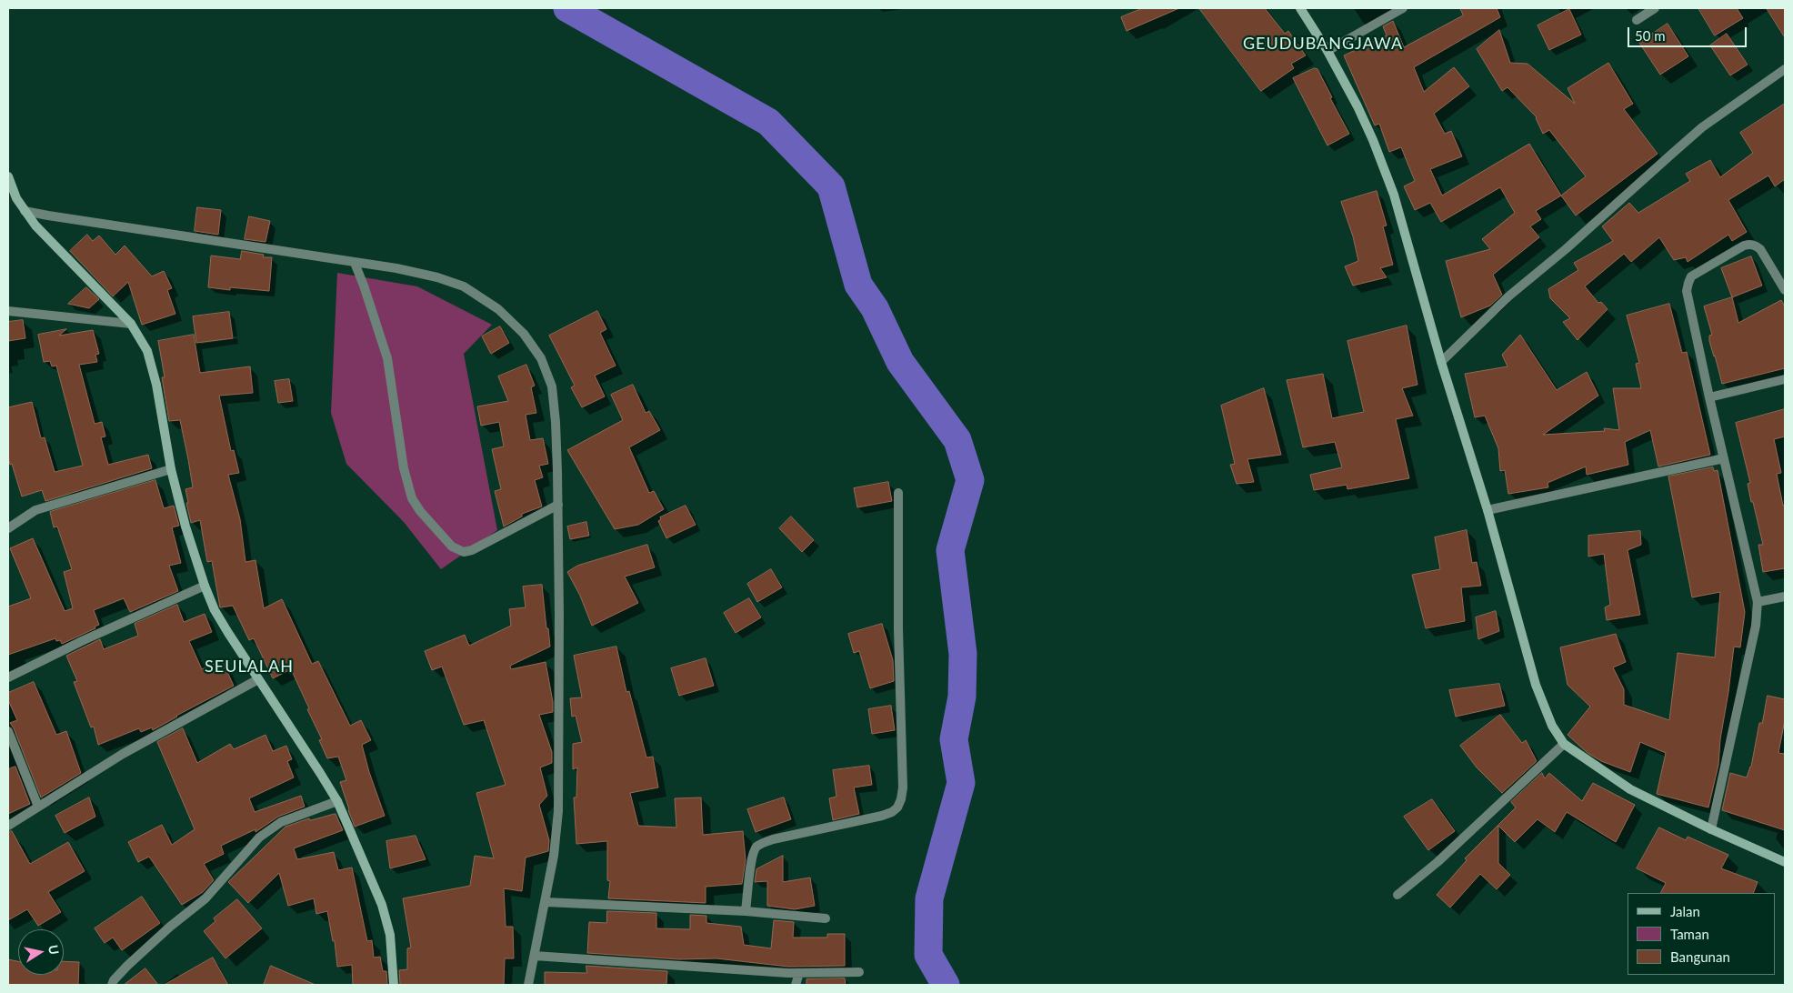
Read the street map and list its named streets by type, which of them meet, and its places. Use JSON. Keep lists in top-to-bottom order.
{
  "districts": ["GEUDUBANGJAWA", "SEULALAH"],
  "legend": ["Jalan", "Taman", "Bangunan"],
  "scale_bar": "50 m",
  "north": "right"
}
